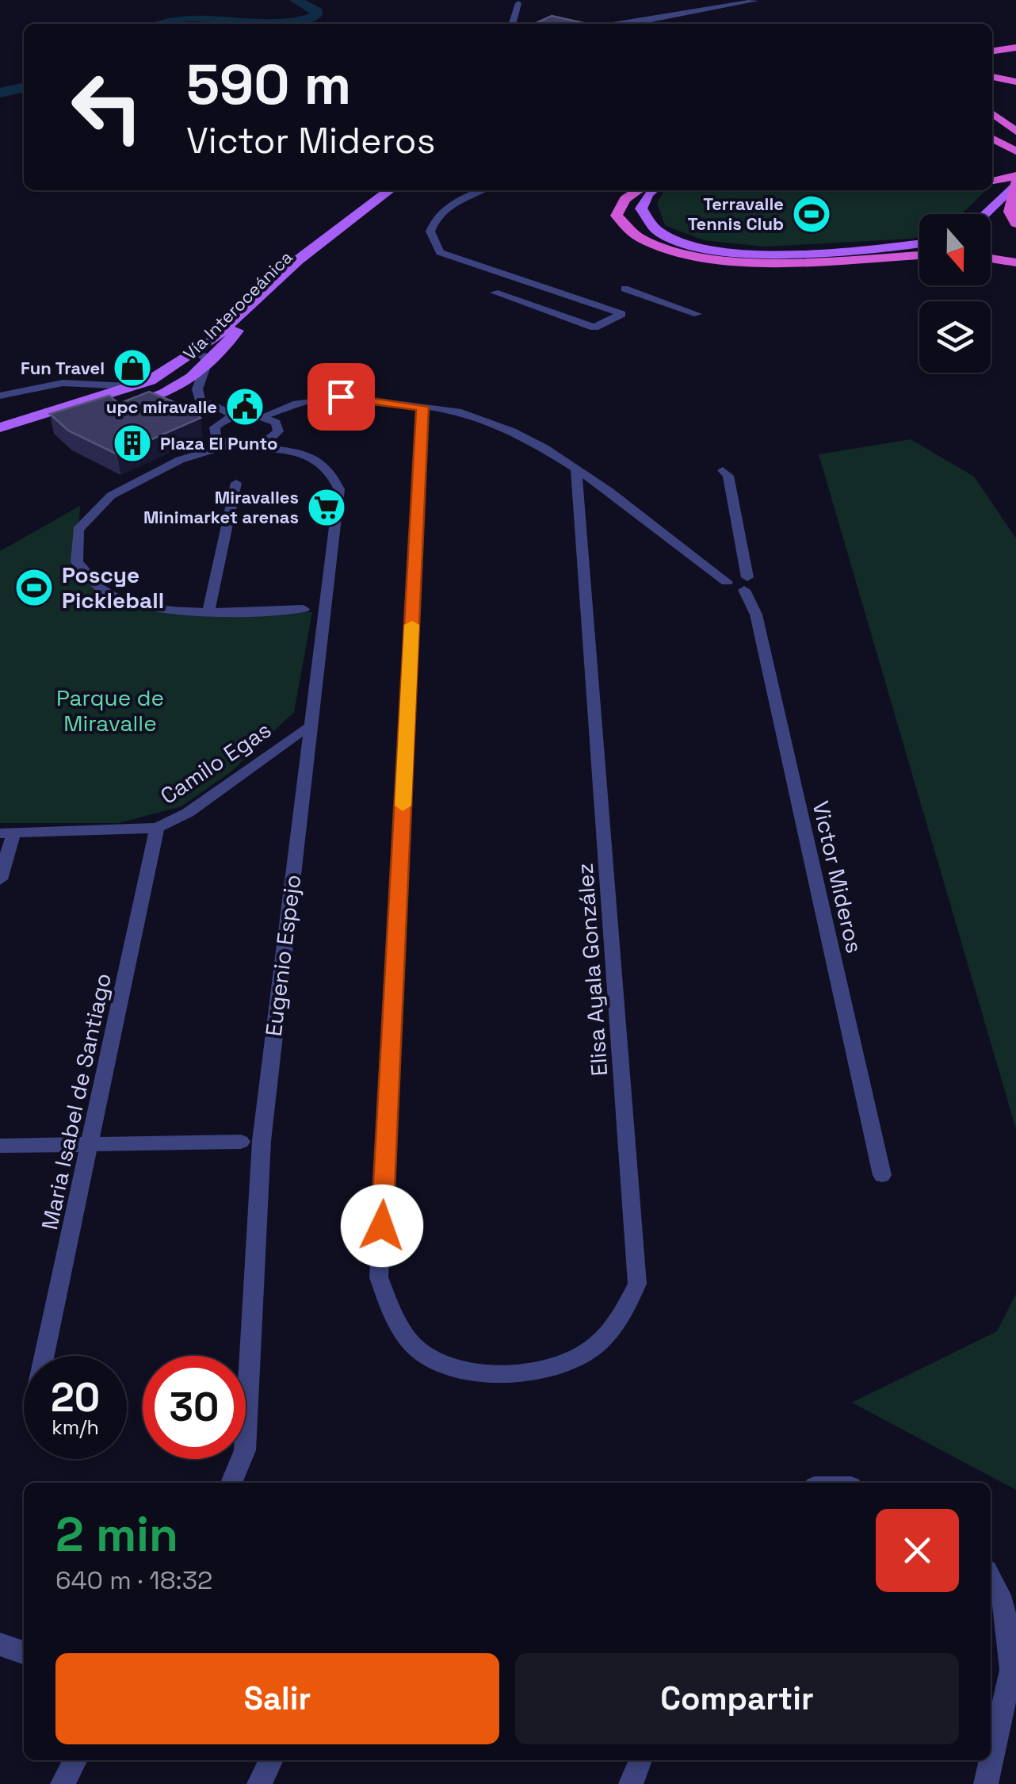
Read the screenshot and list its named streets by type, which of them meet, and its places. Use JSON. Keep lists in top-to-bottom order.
{
  "streets": {
    "main road": ["Vía Interoceánica"],
    "street": [
      "Camilo Egas",
      "Victor Mideros",
      "Eugenio Espejo",
      "Elisa Ayala González",
      "Maria Isabel de Santiago"
    ]
  },
  "crossings": [
    ["Camilo Egas", "Eugenio Espejo"],
    ["Camilo Egas", "Maria Isabel de Santiago"]
  ],
  "parks": ["Parque de Miravalle"],
  "places": {
    "sports": ["Terravalle Tennis Club", "Poscye Pickleball"],
    "shop": ["Fun Travel"],
    "public building": ["upc miravalle"],
    "building": ["Plaza El Punto"],
    "supermarket": ["Miravalles Minimarket arenas"]
  },
  "north": "bottom",
  "page": {
    "turn": ["590 m", "Victor Mideros"],
    "speed": "20 km/h",
    "limit": "30",
    "heading": ["2 min", "640 m · 18:32"],
    "buttons": ["Salir", "Compartir"]
  }
}
